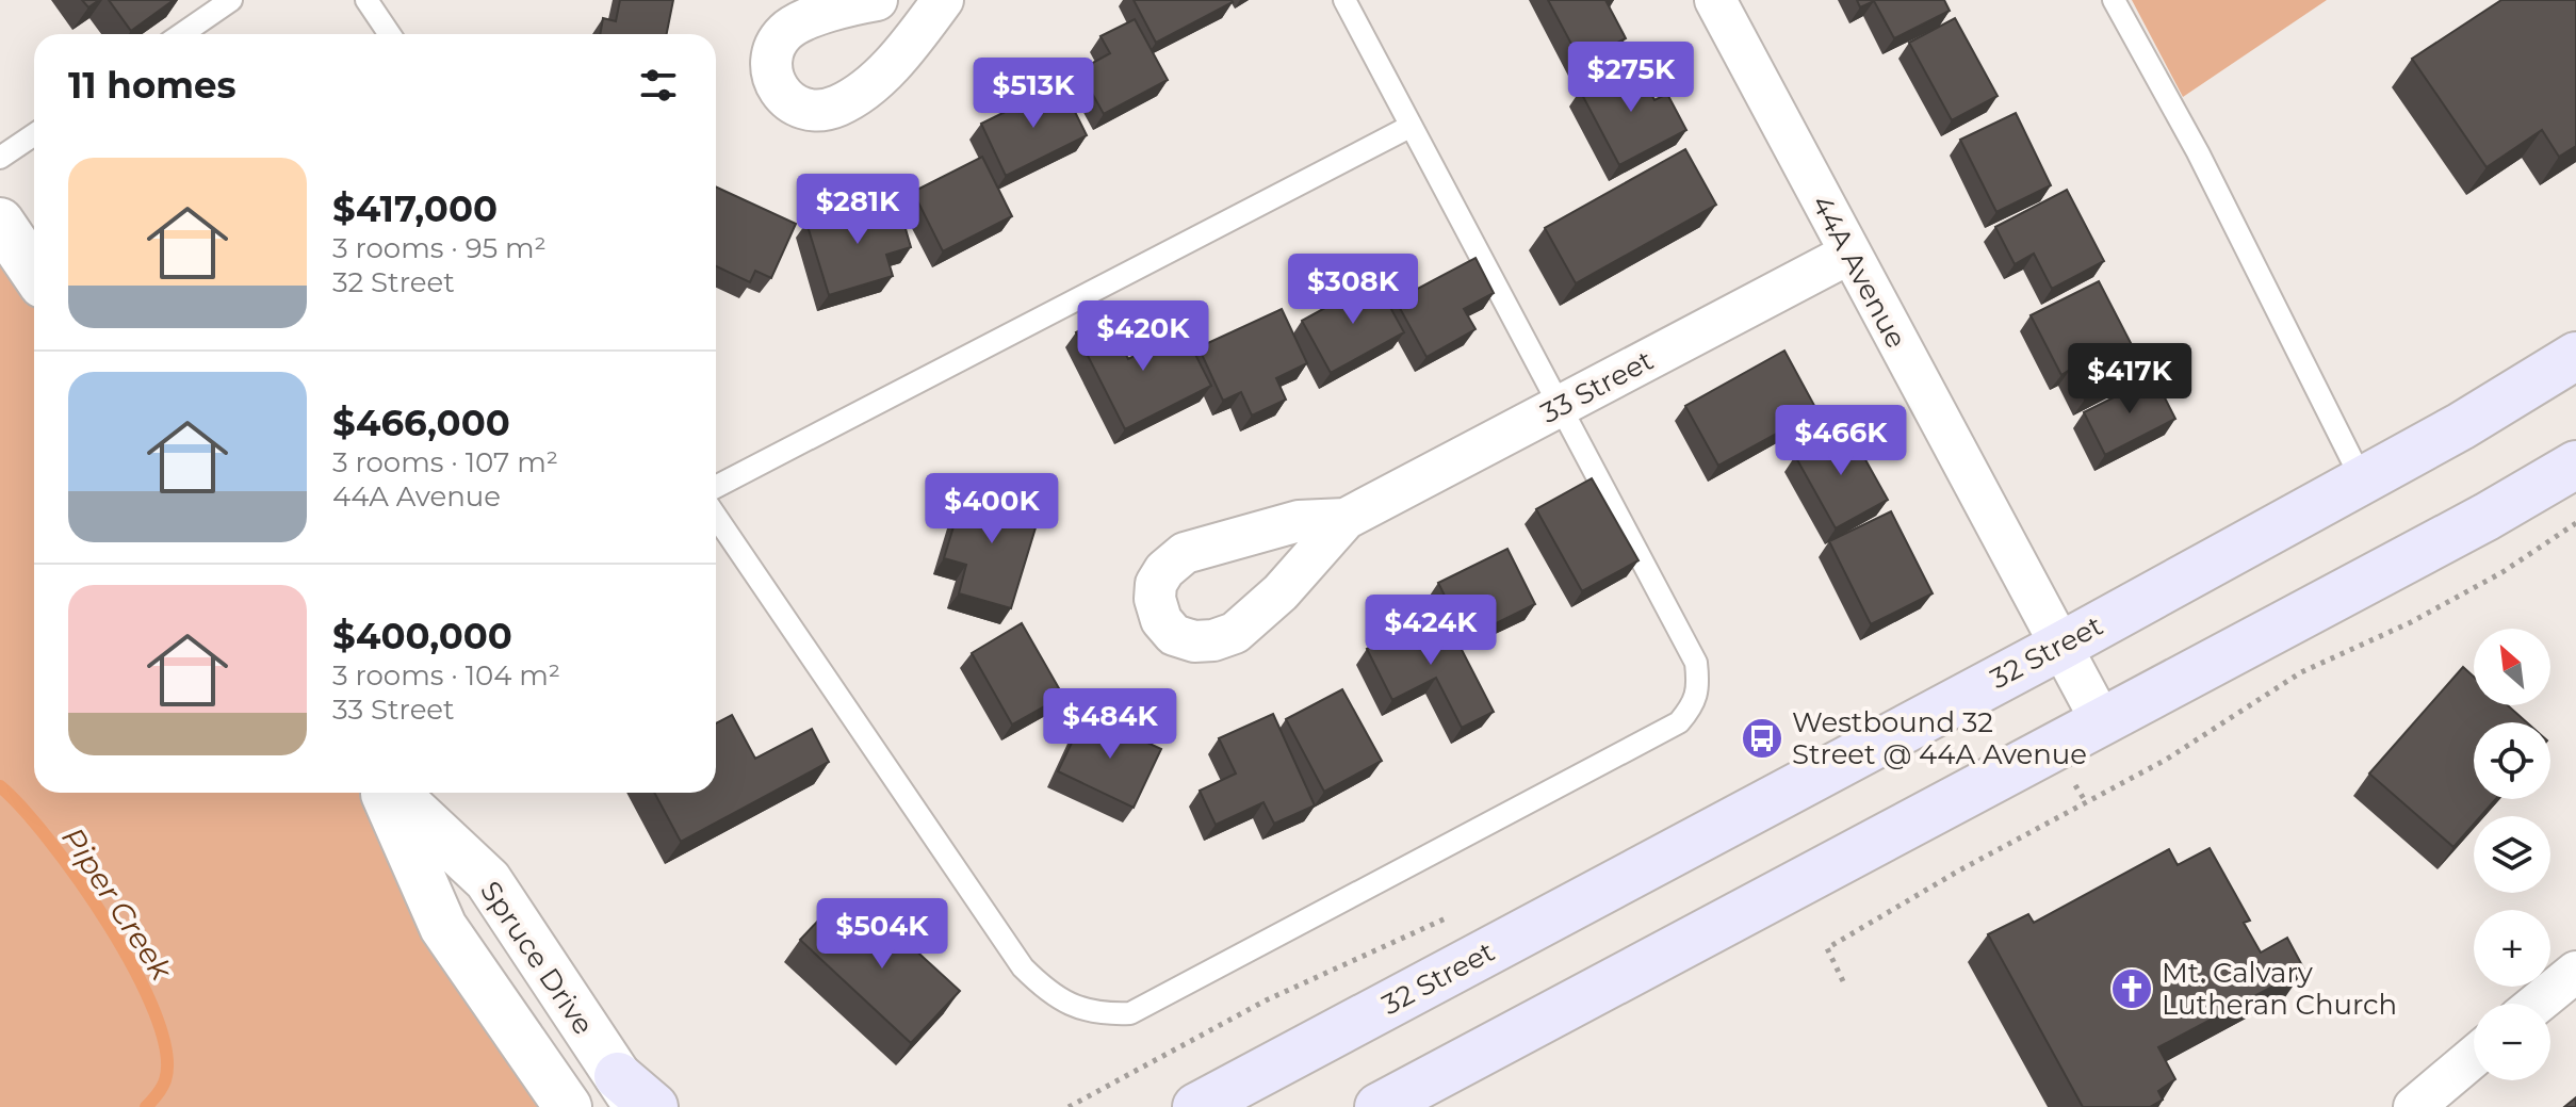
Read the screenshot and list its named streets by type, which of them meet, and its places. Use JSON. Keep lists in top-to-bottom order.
{
  "streets": {
    "main road": ["32 Street"],
    "street": ["44A Avenue", "33 Street", "Spruce Drive"]
  },
  "crossings": [
    ["44A Avenue", "33 Street"],
    ["44A Avenue", "32 Street"]
  ],
  "water": ["Piper Creek"],
  "places": {
    "bus stop": ["Westbound 32 Street @ 44A Avenue"],
    "church": ["Mt. Calvary Lutheran Church"]
  },
  "north": "top left",
  "page": {
    "heading": "11 homes",
    "price": [
      "$275K",
      "$513K",
      "$281K",
      "$308K",
      "$420K",
      "$417K",
      "$466K",
      "$400K",
      "$424K",
      "$484K",
      "$504K"
    ],
    "list": [
      {
        "name": "$417,000",
        "note": "3 rooms · 95 m² · 32 Street"
      },
      {
        "name": "$466,000",
        "note": "3 rooms · 107 m² · 44A Avenue"
      },
      {
        "name": "$400,000",
        "note": "3 rooms · 104 m² · 33 Street"
      }
    ],
    "map_buttons": ["+", "−"]
  }
}
